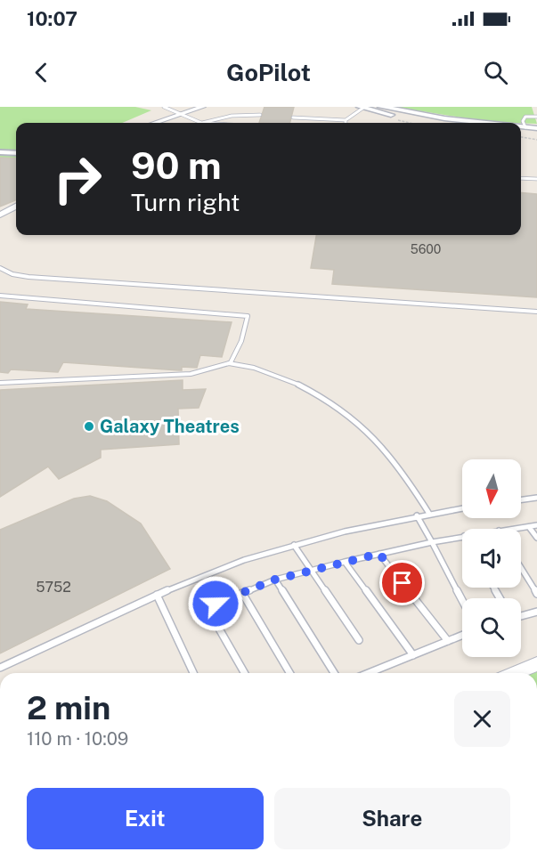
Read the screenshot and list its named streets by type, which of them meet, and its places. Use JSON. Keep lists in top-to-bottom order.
{
  "places": ["Galaxy Theatres"],
  "house_numbers": ["5600", "5752"],
  "north": "bottom",
  "page": {
    "status": "10:07",
    "header": "GoPilot",
    "turn": ["90 m", "Turn right"],
    "heading": ["2 min", "110 m · 10:09"],
    "buttons": ["Exit", "Share"]
  }
}
